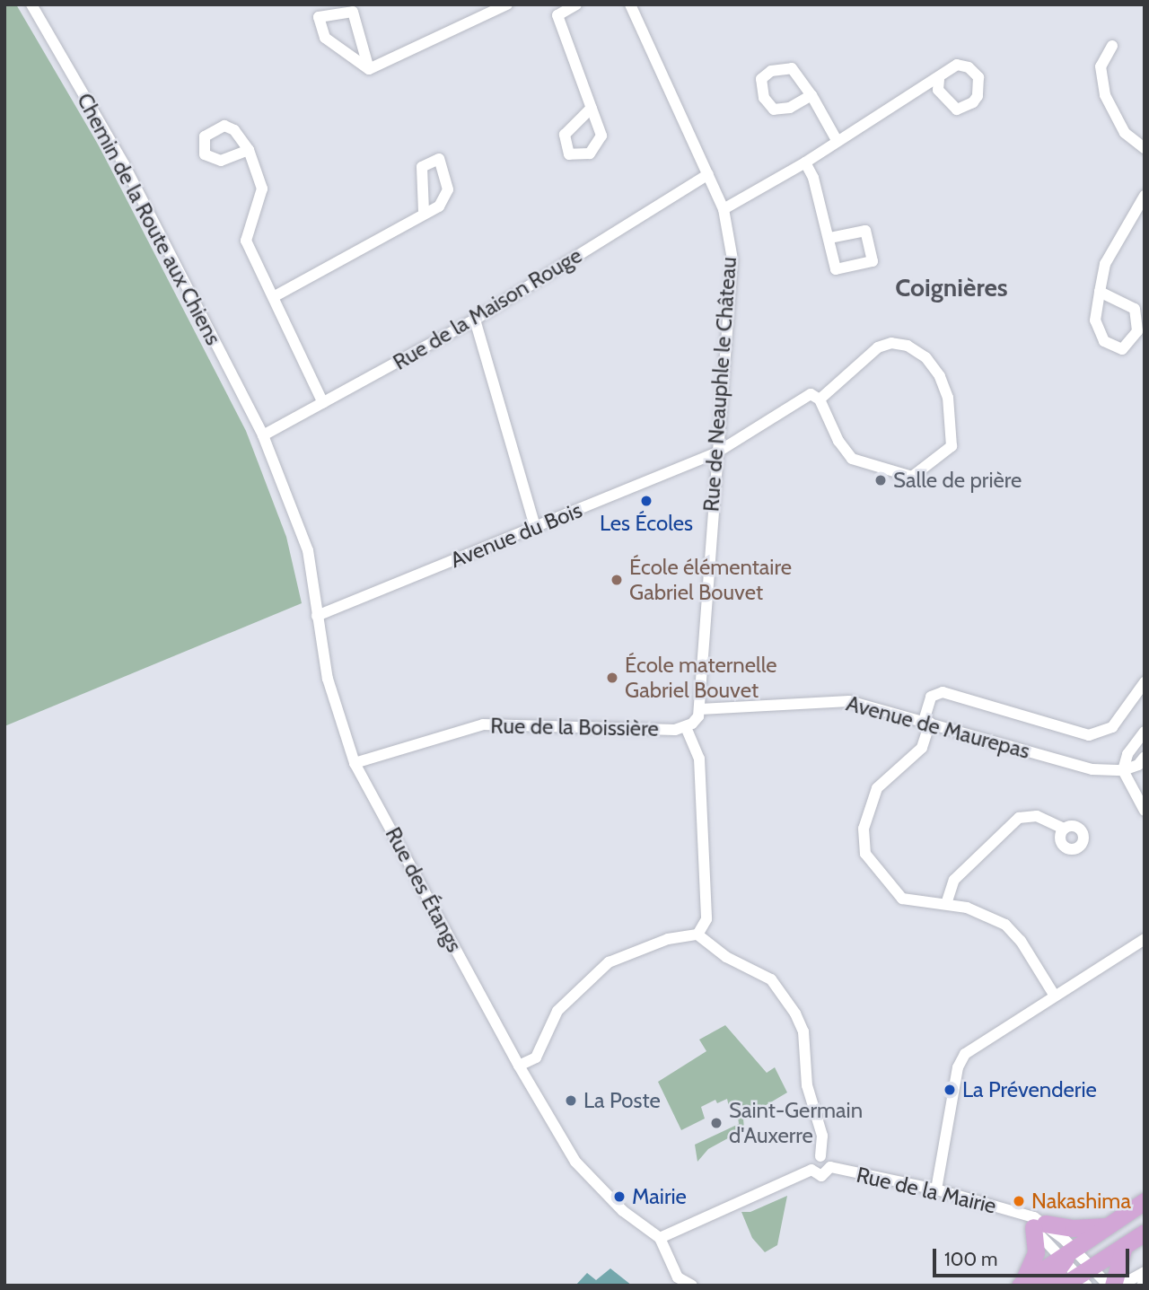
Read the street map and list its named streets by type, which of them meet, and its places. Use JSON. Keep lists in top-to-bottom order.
{
  "streets": {
    "street": [
      "Chemin de la Route aux Chiens",
      "Rue de la Maison Rouge",
      "Rue de Neauphle le Château",
      "Avenue du Bois",
      "Rue de la Boissière",
      "Avenue de Maurepas",
      "Rue des Étangs",
      "Rue de la Mairie"
    ]
  },
  "crossings": [
    ["Chemin de la Route aux Chiens", "Rue de la Maison Rouge"],
    ["Chemin de la Route aux Chiens", "Rue des Étangs"],
    ["Rue de la Maison Rouge", "Rue de Neauphle le Château"],
    ["Rue de la Maison Rouge", "Rue des Étangs"],
    ["Rue de Neauphle le Château", "Avenue du Bois"],
    ["Rue de Neauphle le Château", "Avenue de Maurepas"],
    ["Avenue du Bois", "Rue des Étangs"],
    ["Rue de la Boissière", "Rue des Étangs"]
  ],
  "districts": ["Coignières"],
  "places": [
    "Salle de prière",
    "Les Écoles",
    "École élémentaire Gabriel Bouvet",
    "École maternelle Gabriel Bouvet",
    "La Prévenderie",
    "La Poste",
    "Saint-Germain d'Auxerre",
    "Mairie",
    "Nakashima"
  ],
  "scale_bar": "100 m"
}
